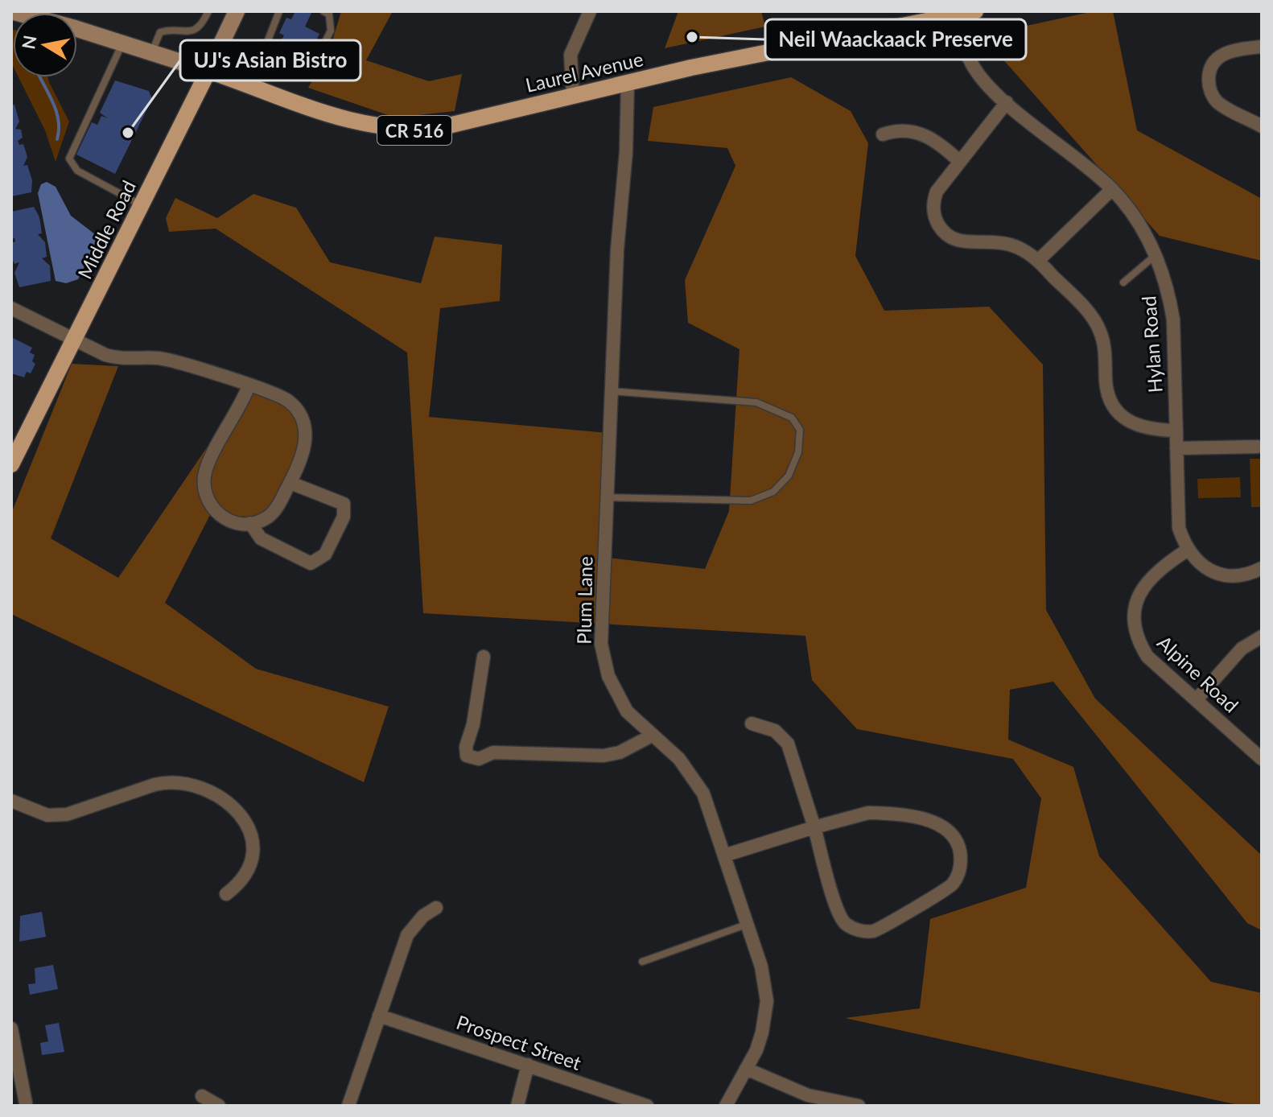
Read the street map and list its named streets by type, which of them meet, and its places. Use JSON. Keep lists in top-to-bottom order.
{
  "streets": {
    "main road": ["Laurel Avenue", "CR 516", "Middle Road"],
    "street": [
      "Hylan Road",
      "Plum Lane",
      "Alpine Road",
      "Prospect Street"
    ]
  },
  "crossings": [
    ["Laurel Avenue", "Middle Road"],
    ["Laurel Avenue", "Hylan Road"],
    ["Laurel Avenue", "Plum Lane"],
    ["Hylan Road", "Alpine Road"]
  ],
  "places": ["Neil Waackaack Preserve", "UJ's Asian Bistro"],
  "north": "left"
}
